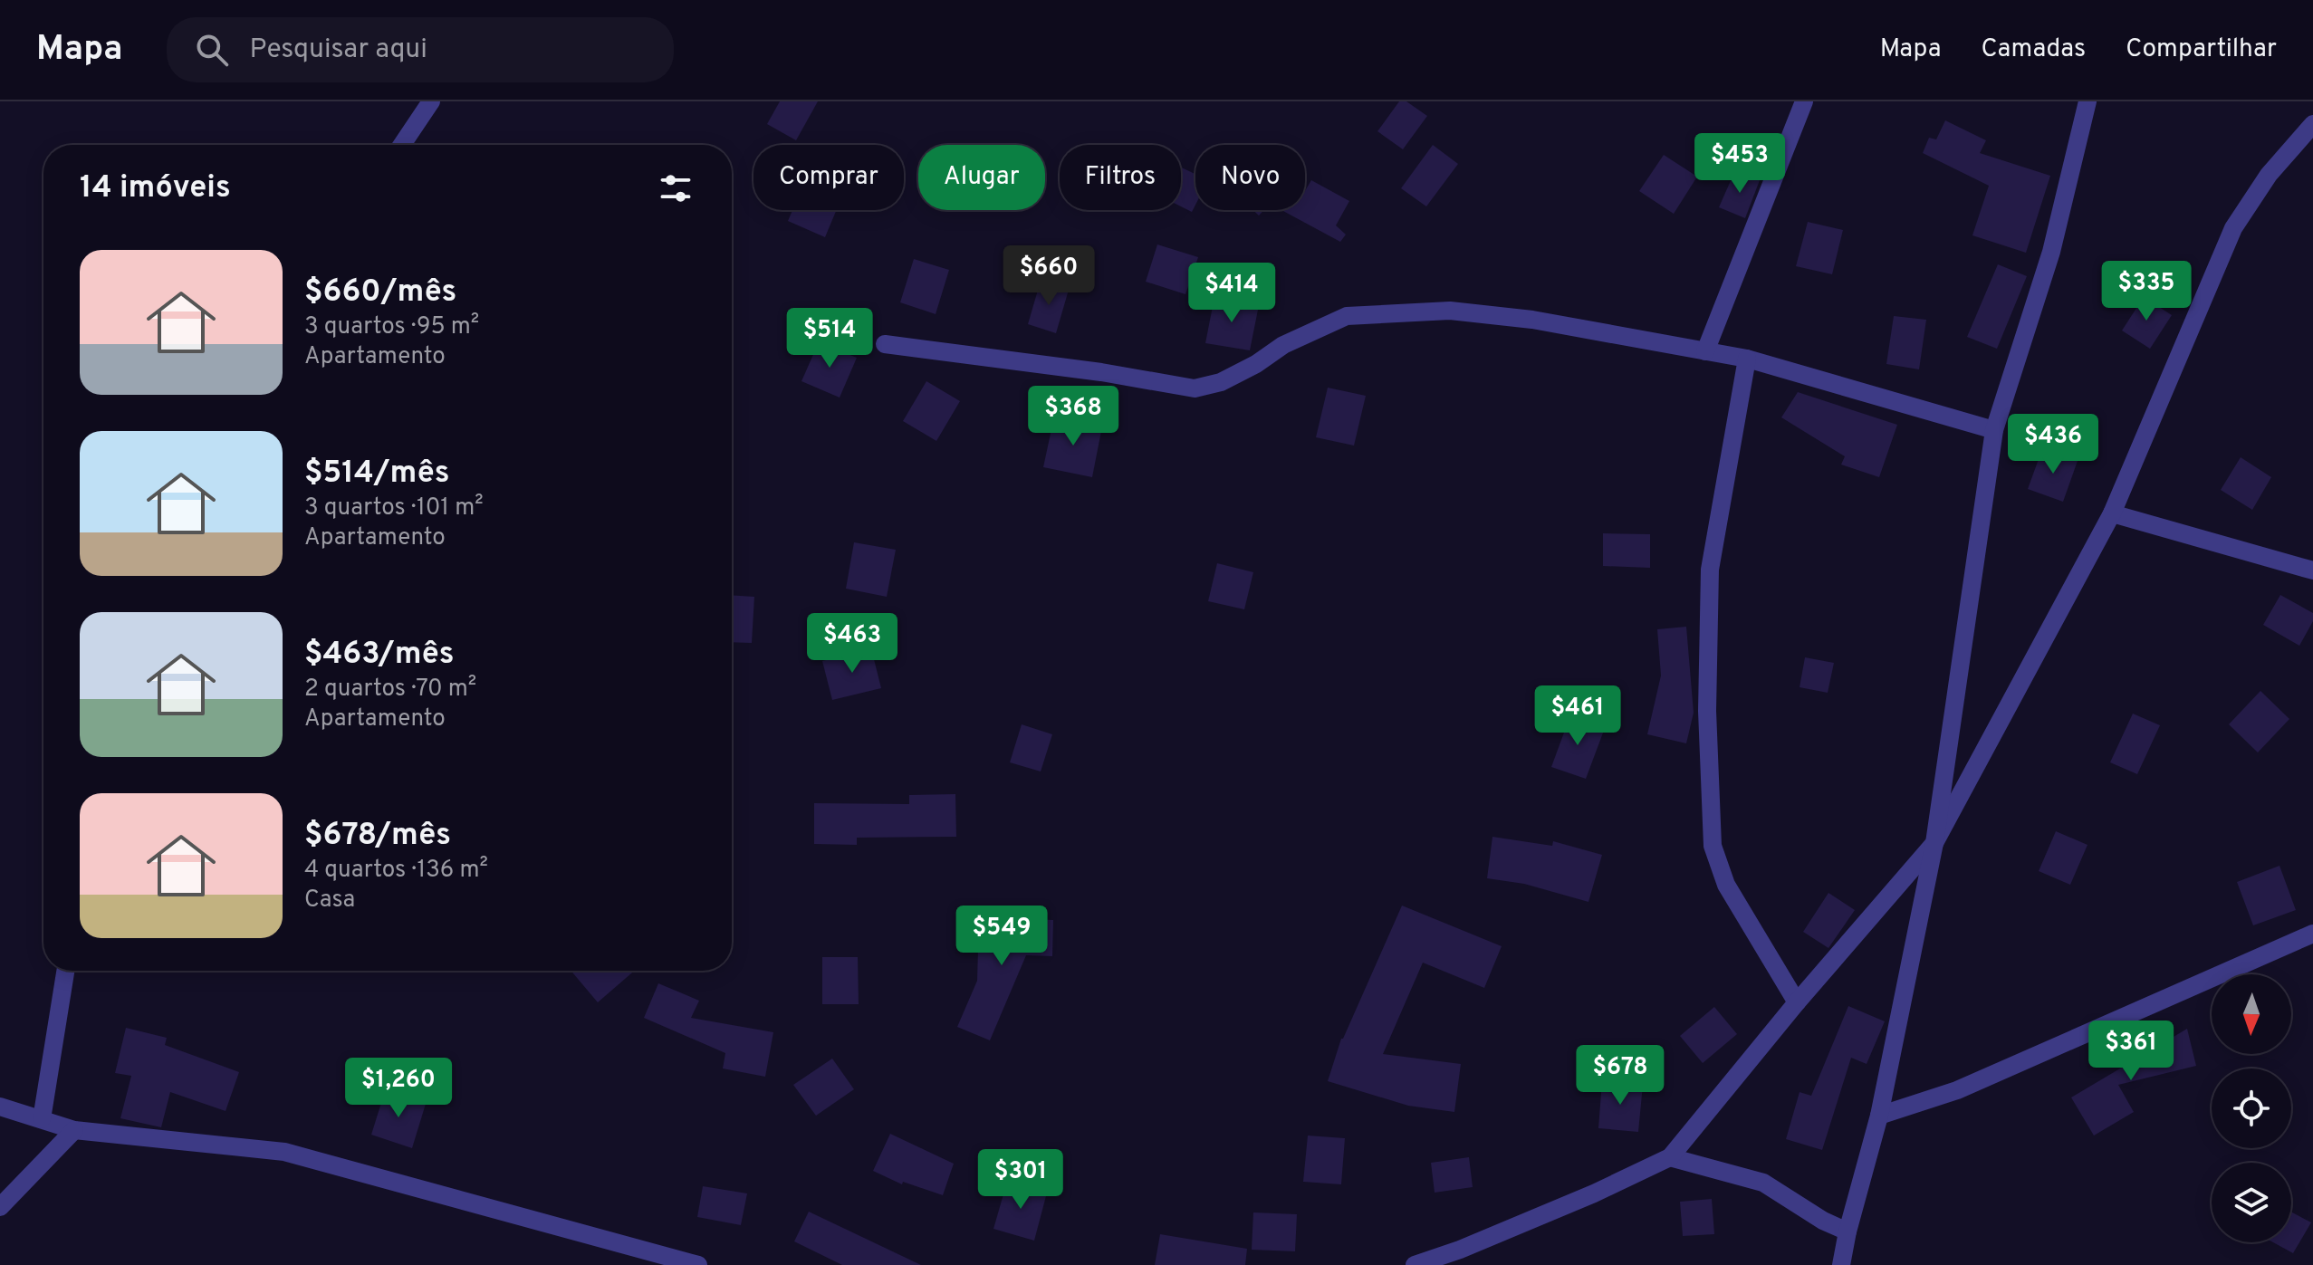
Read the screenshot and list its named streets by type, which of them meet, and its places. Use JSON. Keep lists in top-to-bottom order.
{
  "north": "bottom",
  "page": {
    "header": "Mapa",
    "search": "Pesquisar aqui",
    "nav": ["Mapa", "Camadas", "Compartilhar"],
    "price": [
      "$453",
      "$660",
      "$335",
      "$414",
      "$514",
      "$368",
      "$436",
      "$463",
      "$461",
      "$549",
      "$361",
      "$678",
      "$1,260",
      "$301"
    ],
    "chip": [
      "Comprar",
      "Alugar",
      "Filtros",
      "Novo"
    ],
    "heading": "14 imóveis",
    "list": [
      {
        "name": "$660/mês",
        "note": "3 quartos · 95 m² · Apartamento"
      },
      {
        "name": "$514/mês",
        "note": "3 quartos · 101 m² · Apartamento"
      },
      {
        "name": "$463/mês",
        "note": "2 quartos · 70 m² · Apartamento"
      },
      {
        "name": "$678/mês",
        "note": "4 quartos · 136 m² · Casa"
      }
    ]
  }
}
